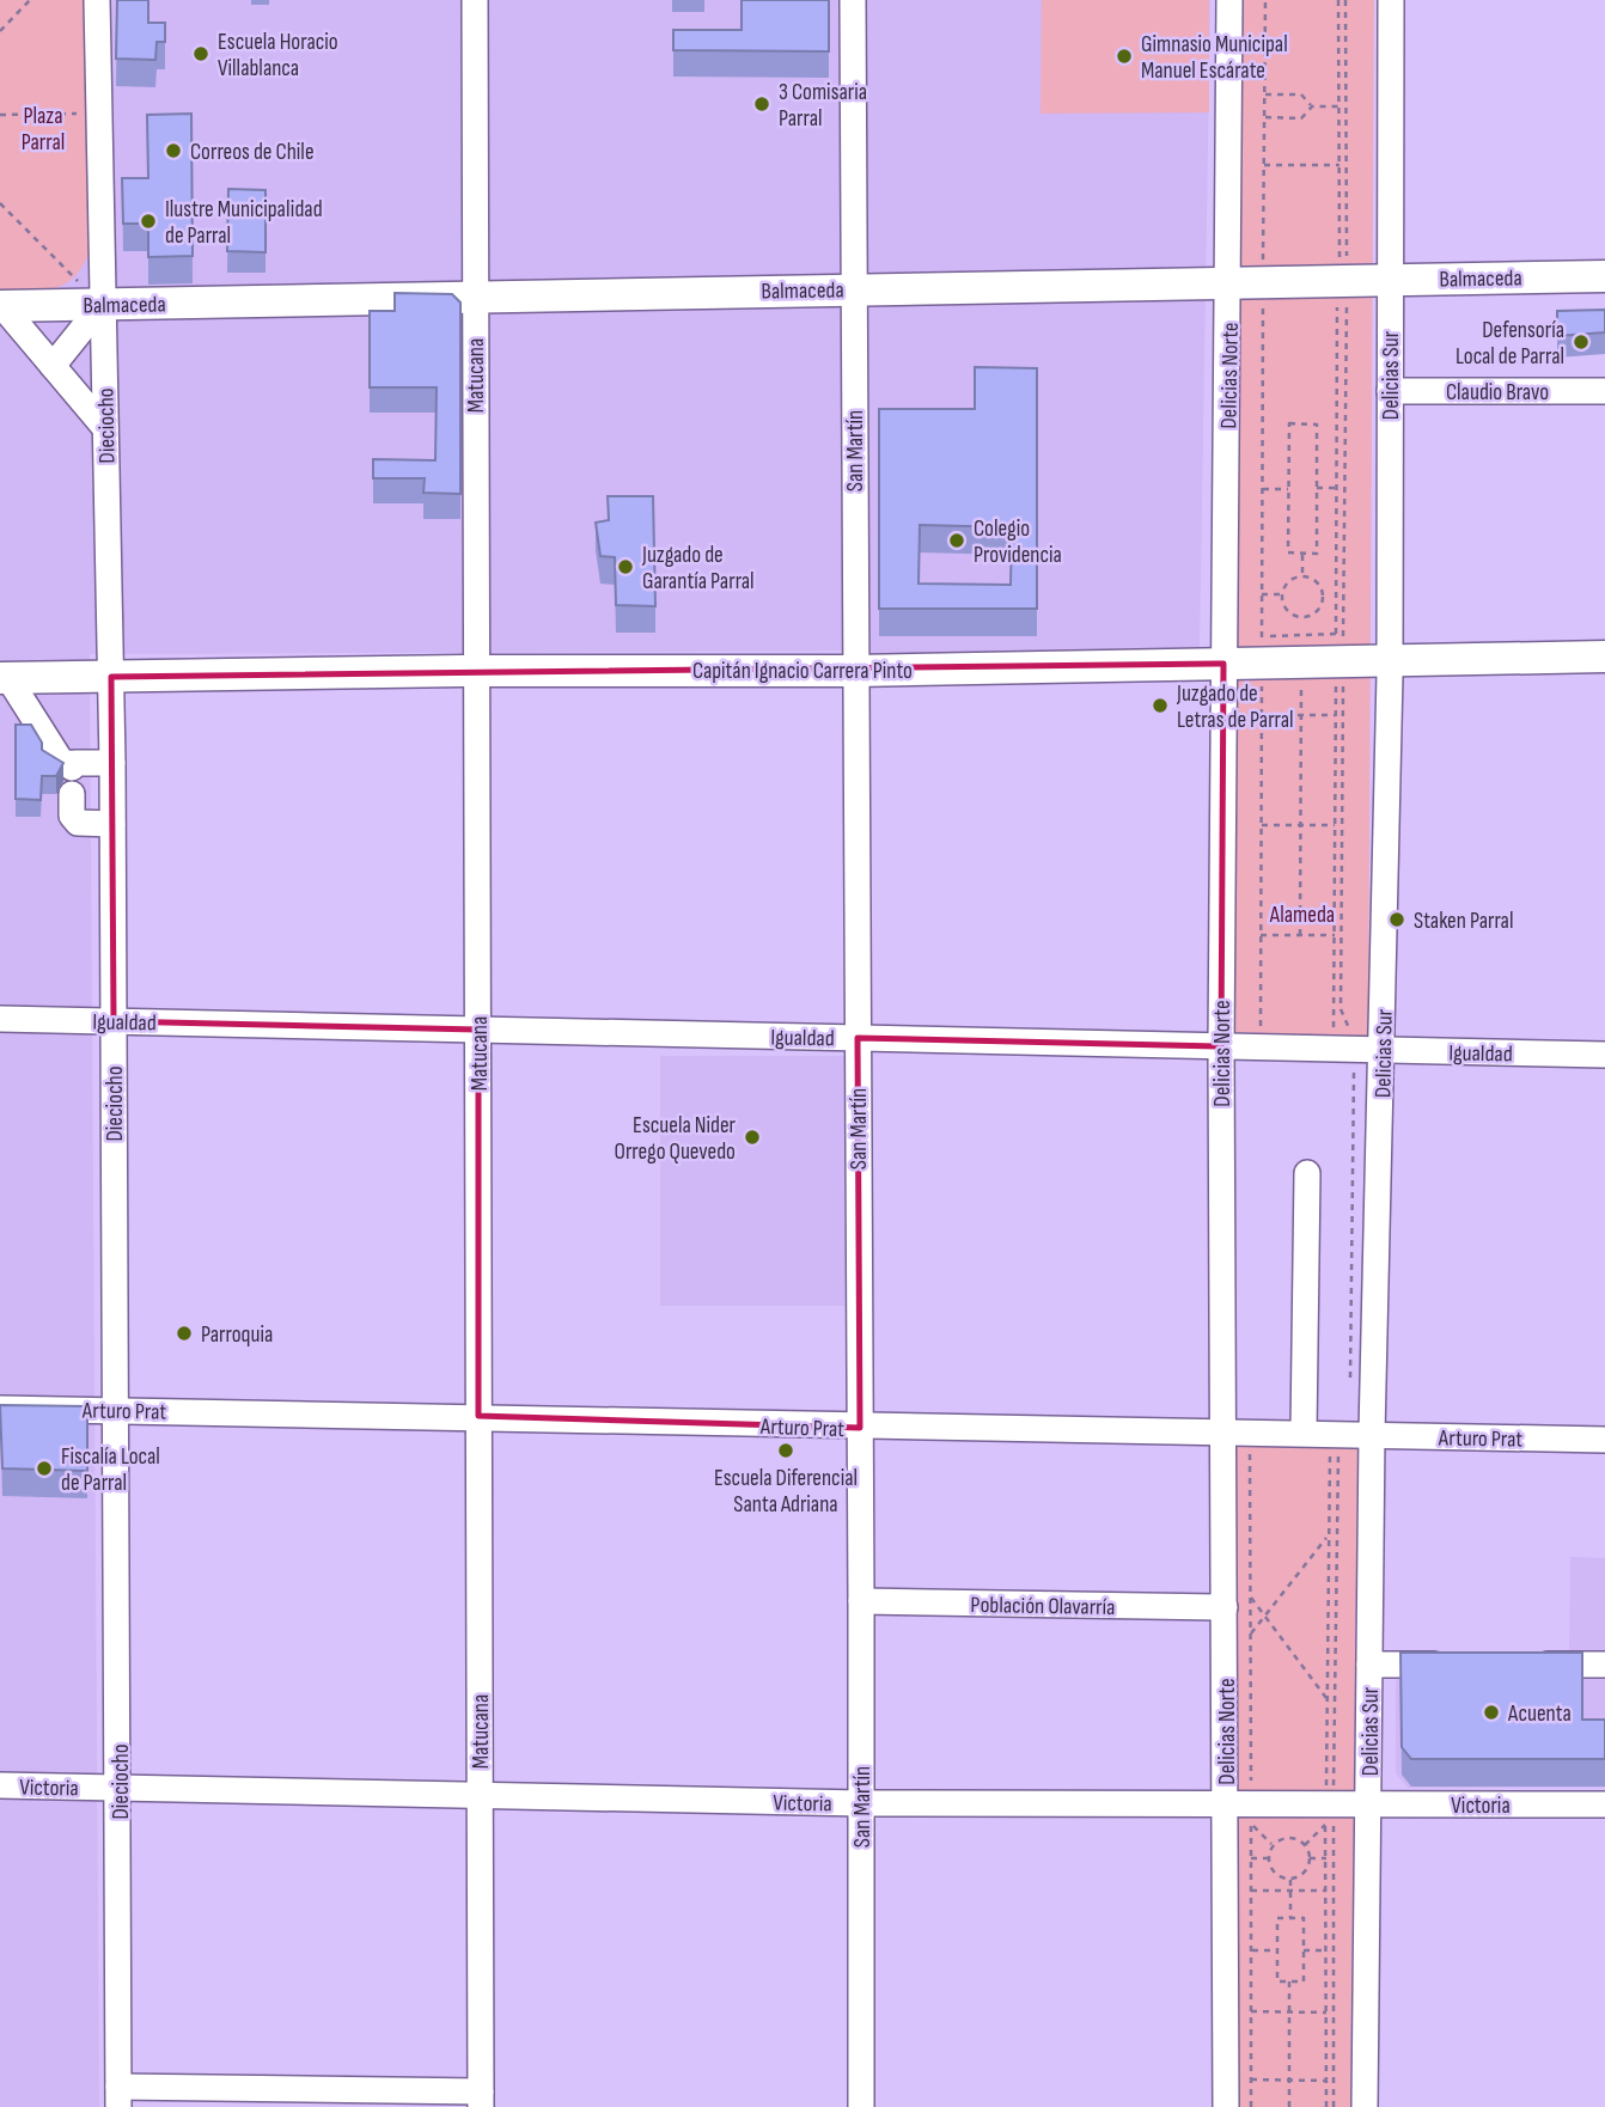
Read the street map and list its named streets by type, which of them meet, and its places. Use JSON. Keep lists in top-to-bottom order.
{
  "streets": {
    "main road": ["Balmaceda", "Capitán Ignacio Carrera Pinto"],
    "street": [
      "Matucana",
      "Delicias Norte",
      "Delicias Sur",
      "Claudio Bravo",
      "Dieciocho",
      "San Martín",
      "Igualdad",
      "Arturo Prat",
      "Población Olavarría",
      "Victoria"
    ]
  },
  "crossings": [
    ["Balmaceda", "Matucana"],
    ["Balmaceda", "Delicias Norte"],
    ["Balmaceda", "Delicias Sur"],
    ["Balmaceda", "Dieciocho"],
    ["Balmaceda", "San Martín"],
    ["Matucana", "Capitán Ignacio Carrera Pinto"],
    ["Matucana", "Igualdad"],
    ["Matucana", "Arturo Prat"],
    ["Matucana", "Victoria"],
    ["Delicias Norte", "Capitán Ignacio Carrera Pinto"],
    ["Delicias Norte", "Igualdad"],
    ["Delicias Norte", "Arturo Prat"],
    ["Delicias Norte", "Población Olavarría"],
    ["Delicias Norte", "Victoria"],
    ["Delicias Sur", "Claudio Bravo"],
    ["Delicias Sur", "Capitán Ignacio Carrera Pinto"],
    ["Delicias Sur", "Igualdad"],
    ["Delicias Sur", "Arturo Prat"],
    ["Delicias Sur", "Victoria"],
    ["Dieciocho", "Capitán Ignacio Carrera Pinto"],
    ["Dieciocho", "Igualdad"],
    ["Dieciocho", "Arturo Prat"],
    ["Dieciocho", "Victoria"],
    ["San Martín", "Capitán Ignacio Carrera Pinto"],
    ["San Martín", "Igualdad"],
    ["San Martín", "Arturo Prat"],
    ["San Martín", "Población Olavarría"],
    ["San Martín", "Victoria"]
  ],
  "parks": ["Plaza Parral", "Alameda"],
  "places": [
    "Escuela Horacio Villablanca",
    "Gimnasio Municipal Manuel Escárate",
    "3 Comisaria Parral",
    "Correos de Chile",
    "Ilustre Municipalidad de Parral",
    "Defensoría Local de Parral",
    "Colegio Providencia",
    "Juzgado de Garantía Parral",
    "Juzgado de Letras de Parral",
    "Staken Parral",
    "Escuela Nider Orrego Quevedo",
    "Parroquia",
    "Escuela Diferencial Santa Adriana",
    "Fiscalía Local de Parral",
    "Acuenta"
  ]
}
